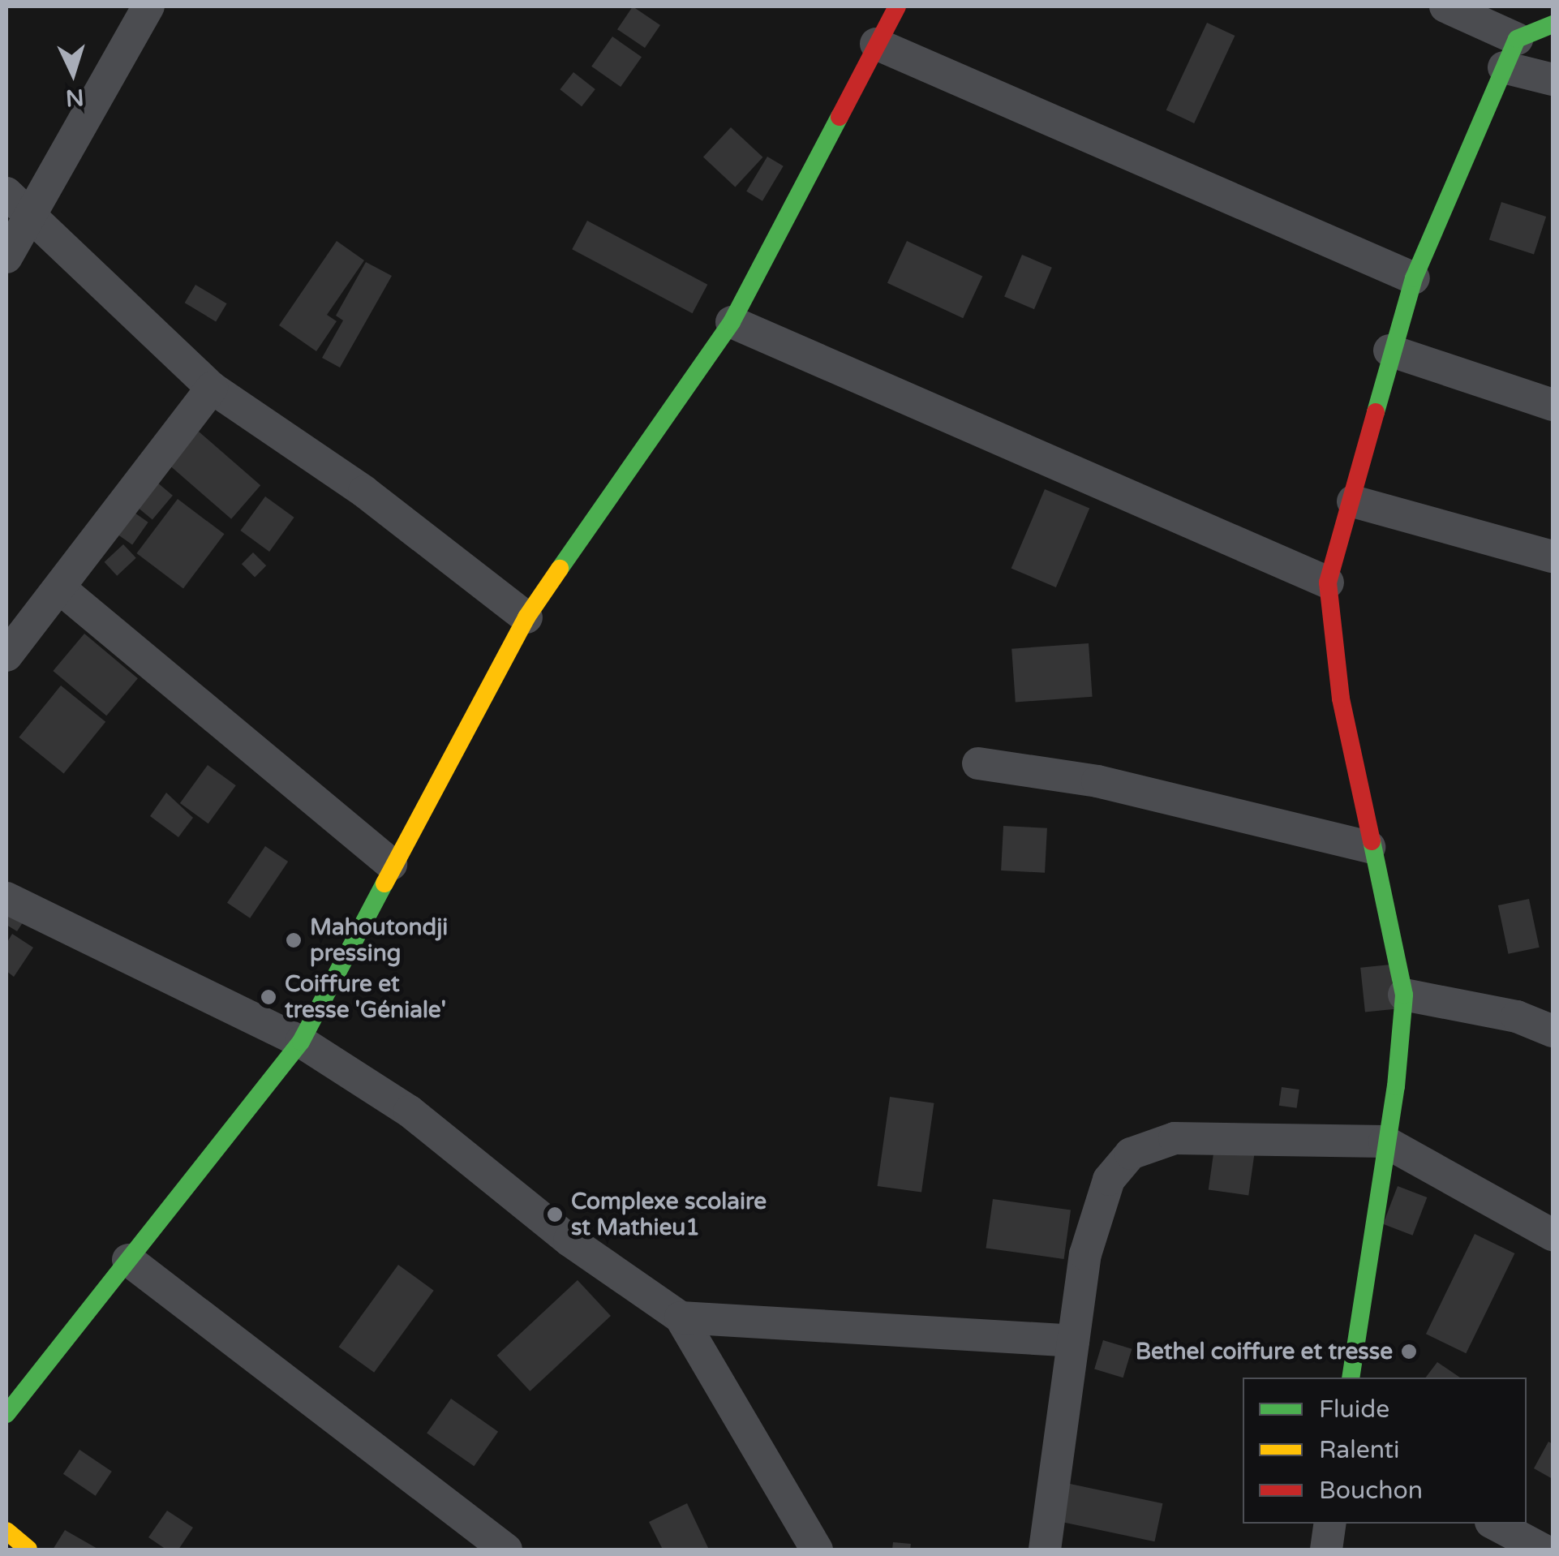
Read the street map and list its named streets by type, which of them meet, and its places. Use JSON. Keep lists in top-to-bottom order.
{
  "places": [
    "Mahoutondji pressing",
    "Coiffure et tresse 'Géniale'",
    "Complexe scolaire st Mathieu1",
    "Bethel coiffure et tresse"
  ],
  "legend": ["Fluide", "Ralenti", "Bouchon"],
  "north": "bottom"
}
